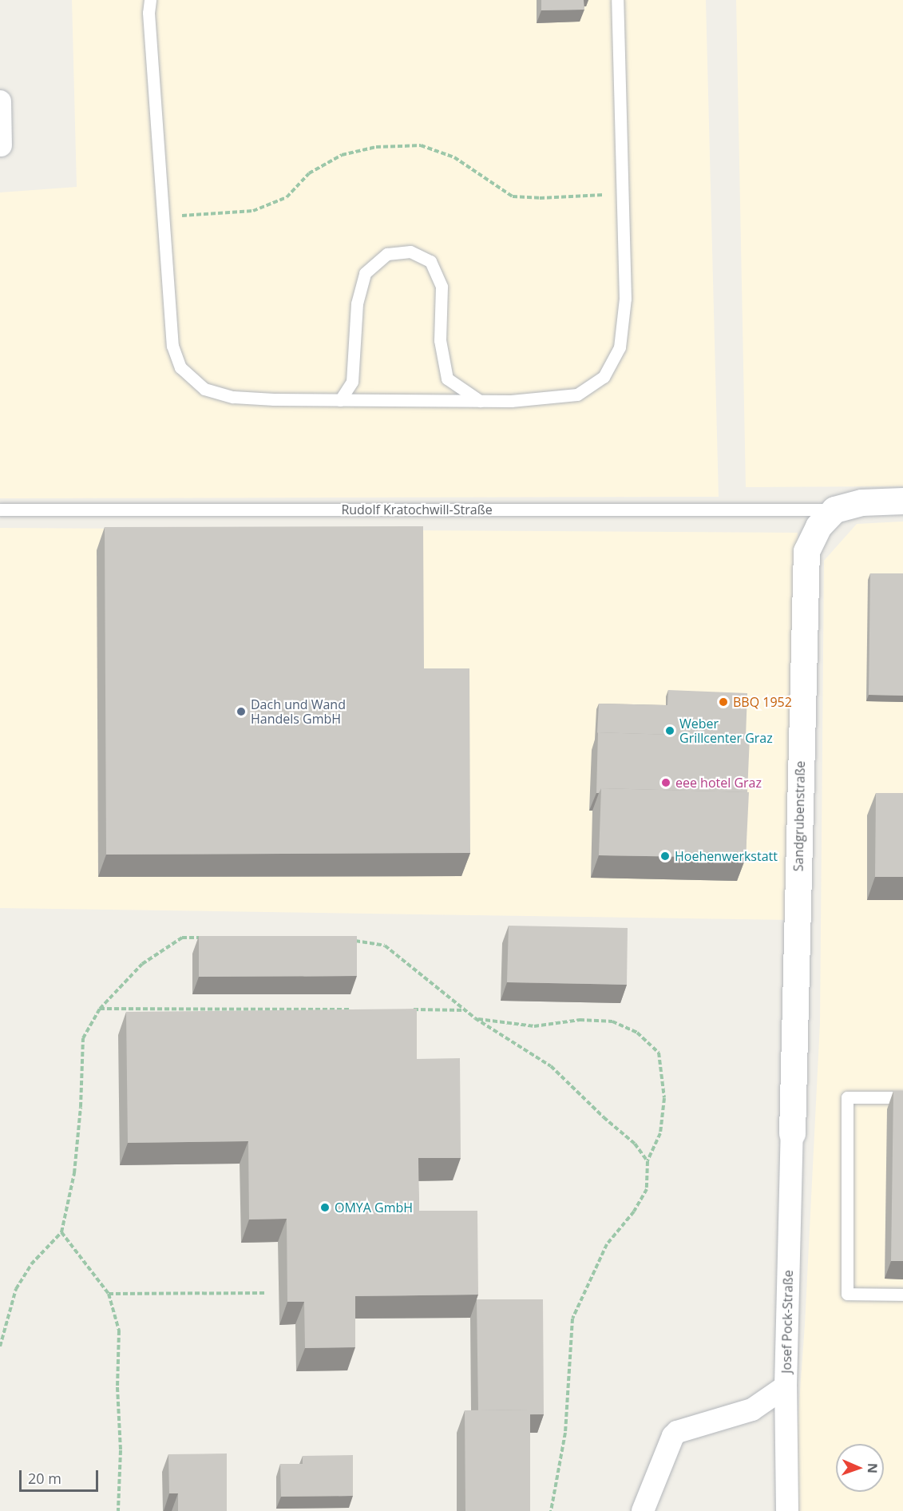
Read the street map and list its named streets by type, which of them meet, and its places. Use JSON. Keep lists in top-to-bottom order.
{
  "streets": {
    "street": ["Sandgrubenstraße", "Josef Pock-Straße"],
    "lane": ["Rudolf Kratochwill-Straße"]
  },
  "crossings": [
    ["Rudolf Kratochwill-Straße", "Sandgrubenstraße"],
    ["Sandgrubenstraße", "Josef Pock-Straße"]
  ],
  "places": [
    "BBQ 1952",
    "Dach und Wand Handels GmbH",
    "Weber Grillcenter Graz",
    "eee hotel Graz",
    "Hoehenwerkstatt",
    "OMYA GmbH"
  ],
  "scale_bar": "20 m",
  "north": "right"
}
